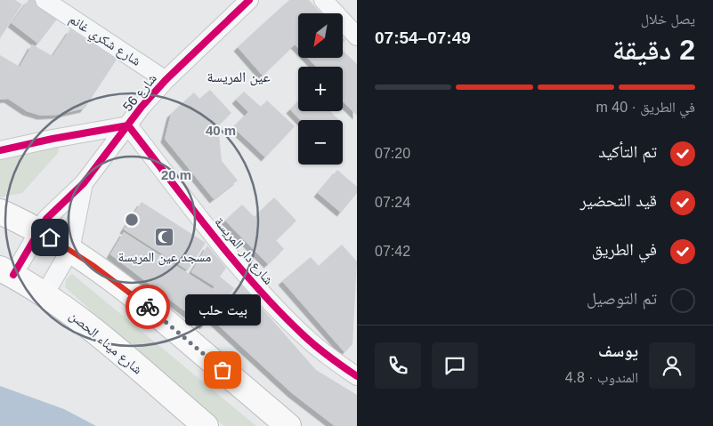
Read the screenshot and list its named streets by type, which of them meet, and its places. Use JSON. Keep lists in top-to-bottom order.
{
  "streets": {
    "highway": ["شارع ميناء الحصن"],
    "street": ["شارع شكري غانم", "شارع 56", "شارع دار المريسة"]
  },
  "crossings": [
    ["شارع شكري غانم", "شارع 56"],
    ["شارع 56", "شارع دار المريسة"],
    ["شارع 56", "شارع ميناء الحصن"]
  ],
  "districts": ["عين المريسة"],
  "places": {
    "mosque": ["مسجد عين المريسة"],
    "other": ["بيت حلب"]
  },
  "north": "bottom left",
  "page": {
    "heading": ["2 دقيقة", "يصل خلال", "07:49–07:54"],
    "panel": ["يوسف", "المندوب · 4.8"],
    "map_buttons": ["+", "−"],
    "bar": "في الطريق · 40 m",
    "list": [
      ["تم التأكيد", "07:20"],
      ["قيد التحضير", "07:24"],
      ["في الطريق", "07:42"],
      "تم التوصيل"
    ],
    "bubble": "بيت حلب"
  },
  "rings": ["40 m", "20 m"]
}
